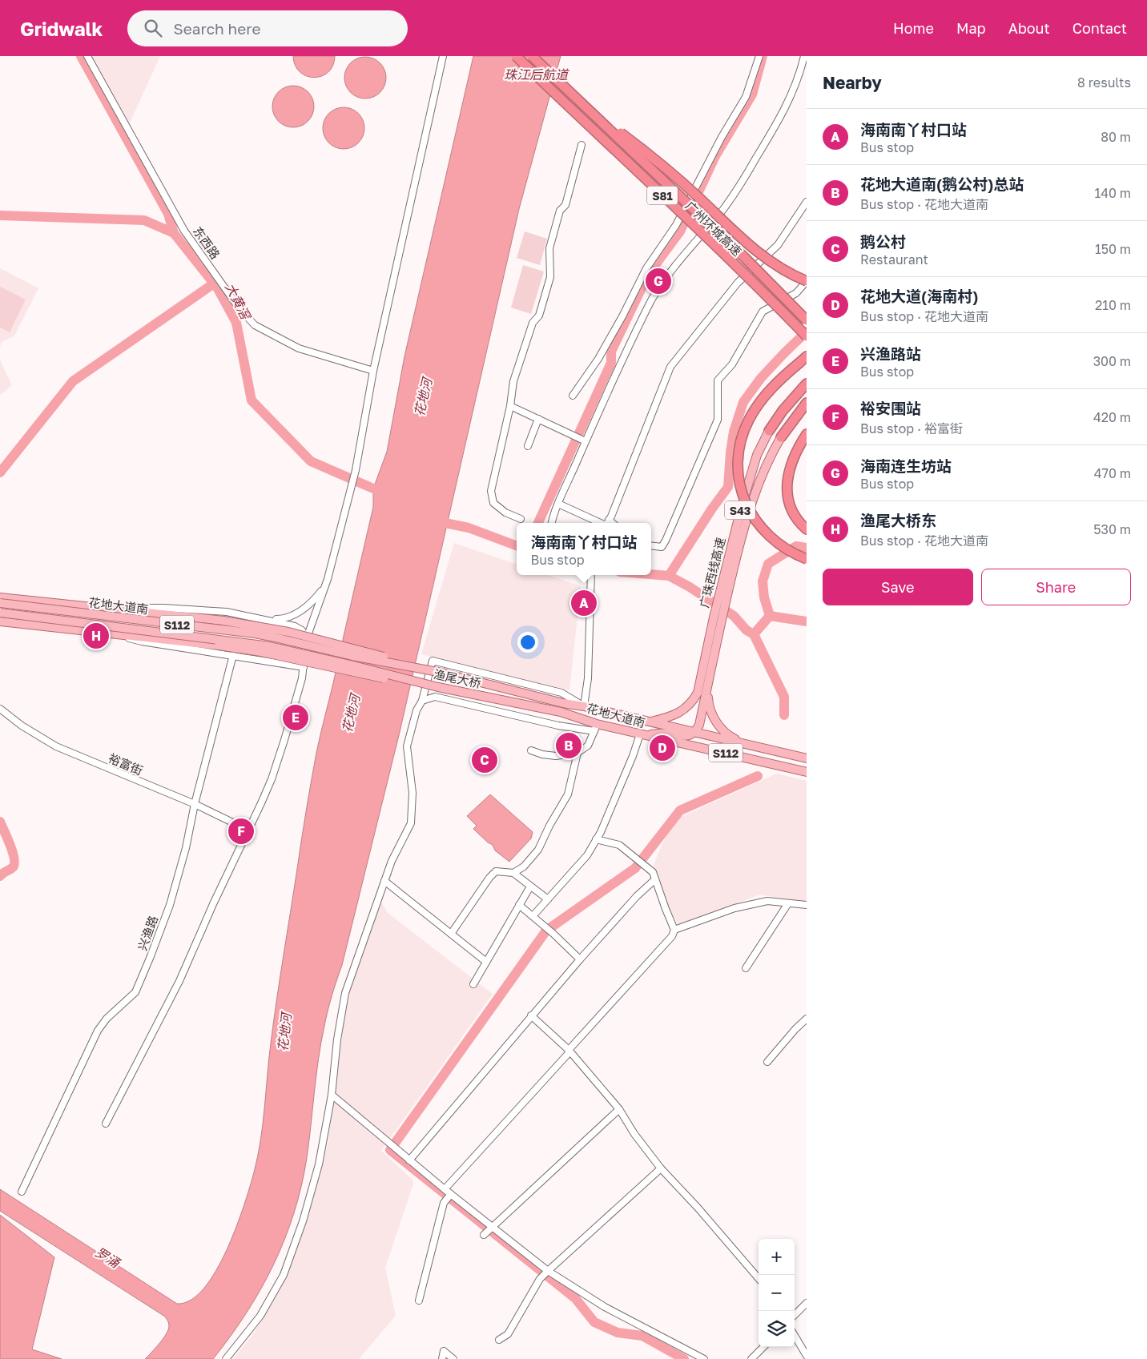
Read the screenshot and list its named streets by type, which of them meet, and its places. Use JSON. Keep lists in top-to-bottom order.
{
  "streets": {
    "highway": [
      "S81",
      "广州环城高速",
      "S43",
      "广珠西线高速"
    ],
    "main road": ["花地大道南", "S112", "渔尾大桥"],
    "street": ["东西路", "裕富街", "兴渔路"]
  },
  "crossings": [
    ["S43", "广珠西线高速"],
    ["S43", "花地大道南"],
    ["花地大道南", "渔尾大桥"],
    ["裕富街", "兴渔路"]
  ],
  "water": [
    "珠江后航道",
    "大黄滘",
    "花地河",
    "罗涌"
  ],
  "page": {
    "header": "Gridwalk",
    "search": "Search here",
    "nav": [
      "Home",
      "Map",
      "About",
      "Contact"
    ],
    "heading": ["Nearby", "8 results"],
    "list": [
      {
        "mark": "A",
        "name": "海南南丫村口站",
        "note": "Bus stop",
        "value": "80 m"
      },
      {
        "mark": "B",
        "name": "花地大道南(鹅公村)总站",
        "note": "Bus stop · 花地大道南",
        "value": "140 m"
      },
      {
        "mark": "C",
        "name": "鹅公村",
        "note": "Restaurant",
        "value": "150 m"
      },
      {
        "mark": "D",
        "name": "花地大道(海南村)",
        "note": "Bus stop · 花地大道南",
        "value": "210 m"
      },
      {
        "mark": "E",
        "name": "兴渔路站",
        "note": "Bus stop",
        "value": "300 m"
      },
      {
        "mark": "F",
        "name": "裕安围站",
        "note": "Bus stop · 裕富街",
        "value": "420 m"
      },
      {
        "mark": "G",
        "name": "海南连生坊站",
        "note": "Bus stop",
        "value": "470 m"
      },
      {
        "mark": "H",
        "name": "渔尾大桥东",
        "note": "Bus stop · 花地大道南",
        "value": "530 m"
      }
    ],
    "pins": [
      "G",
      "A",
      "H",
      "E",
      "B",
      "D",
      "C",
      "F"
    ],
    "popup": ["海南南丫村口站", "Bus stop"],
    "buttons": ["Save", "Share"],
    "map_buttons": ["+", "−"]
  }
}
